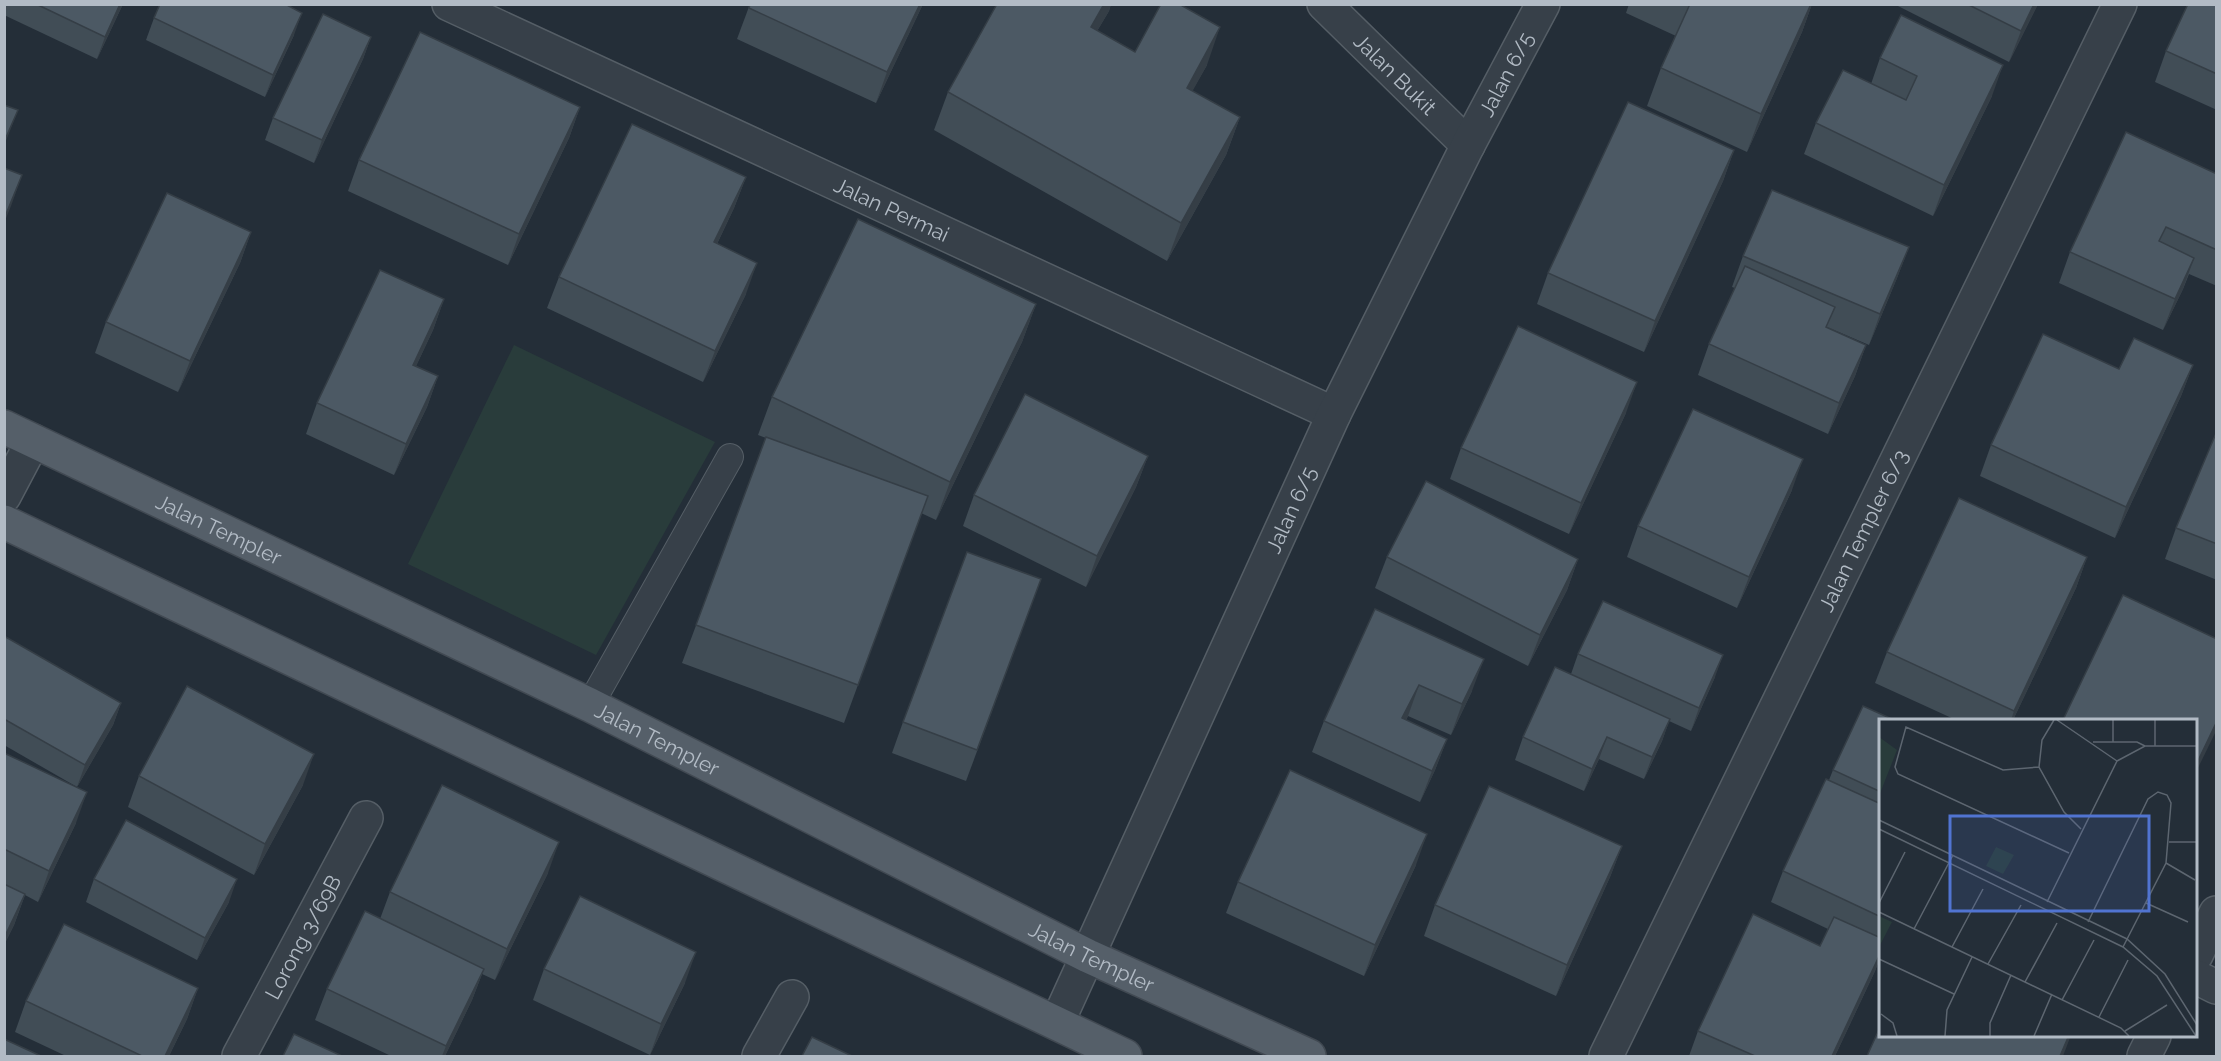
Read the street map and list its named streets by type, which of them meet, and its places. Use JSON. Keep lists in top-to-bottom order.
{
  "streets": {
    "main road": ["Jalan Templer"],
    "street": [
      "Jalan 6/5",
      "Jalan Bukit",
      "Jalan Permai",
      "Jalan Templer 6/3",
      "Lorong 3/69B"
    ]
  },
  "crossings": [
    ["Jalan 6/5", "Jalan Bukit"],
    ["Jalan 6/5", "Jalan Permai"],
    ["Jalan 6/5", "Jalan Templer"]
  ]
}
